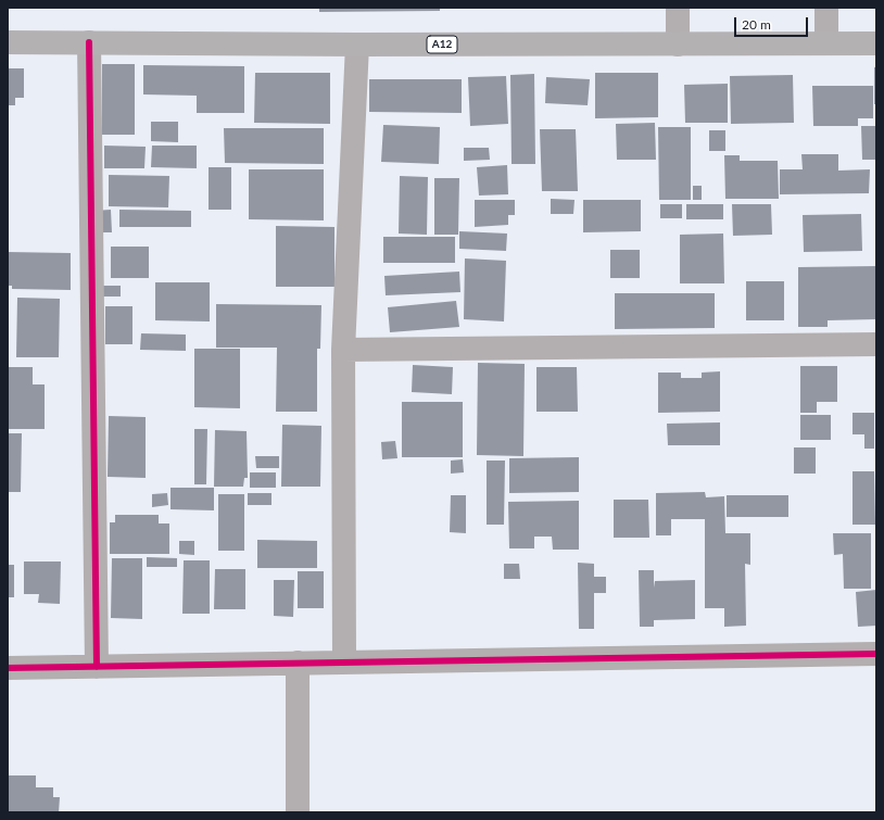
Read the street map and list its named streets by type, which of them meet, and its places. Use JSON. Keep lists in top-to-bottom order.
{
  "streets": {
    "main road": ["A12"]
  },
  "scale_bar": "20 m"
}
